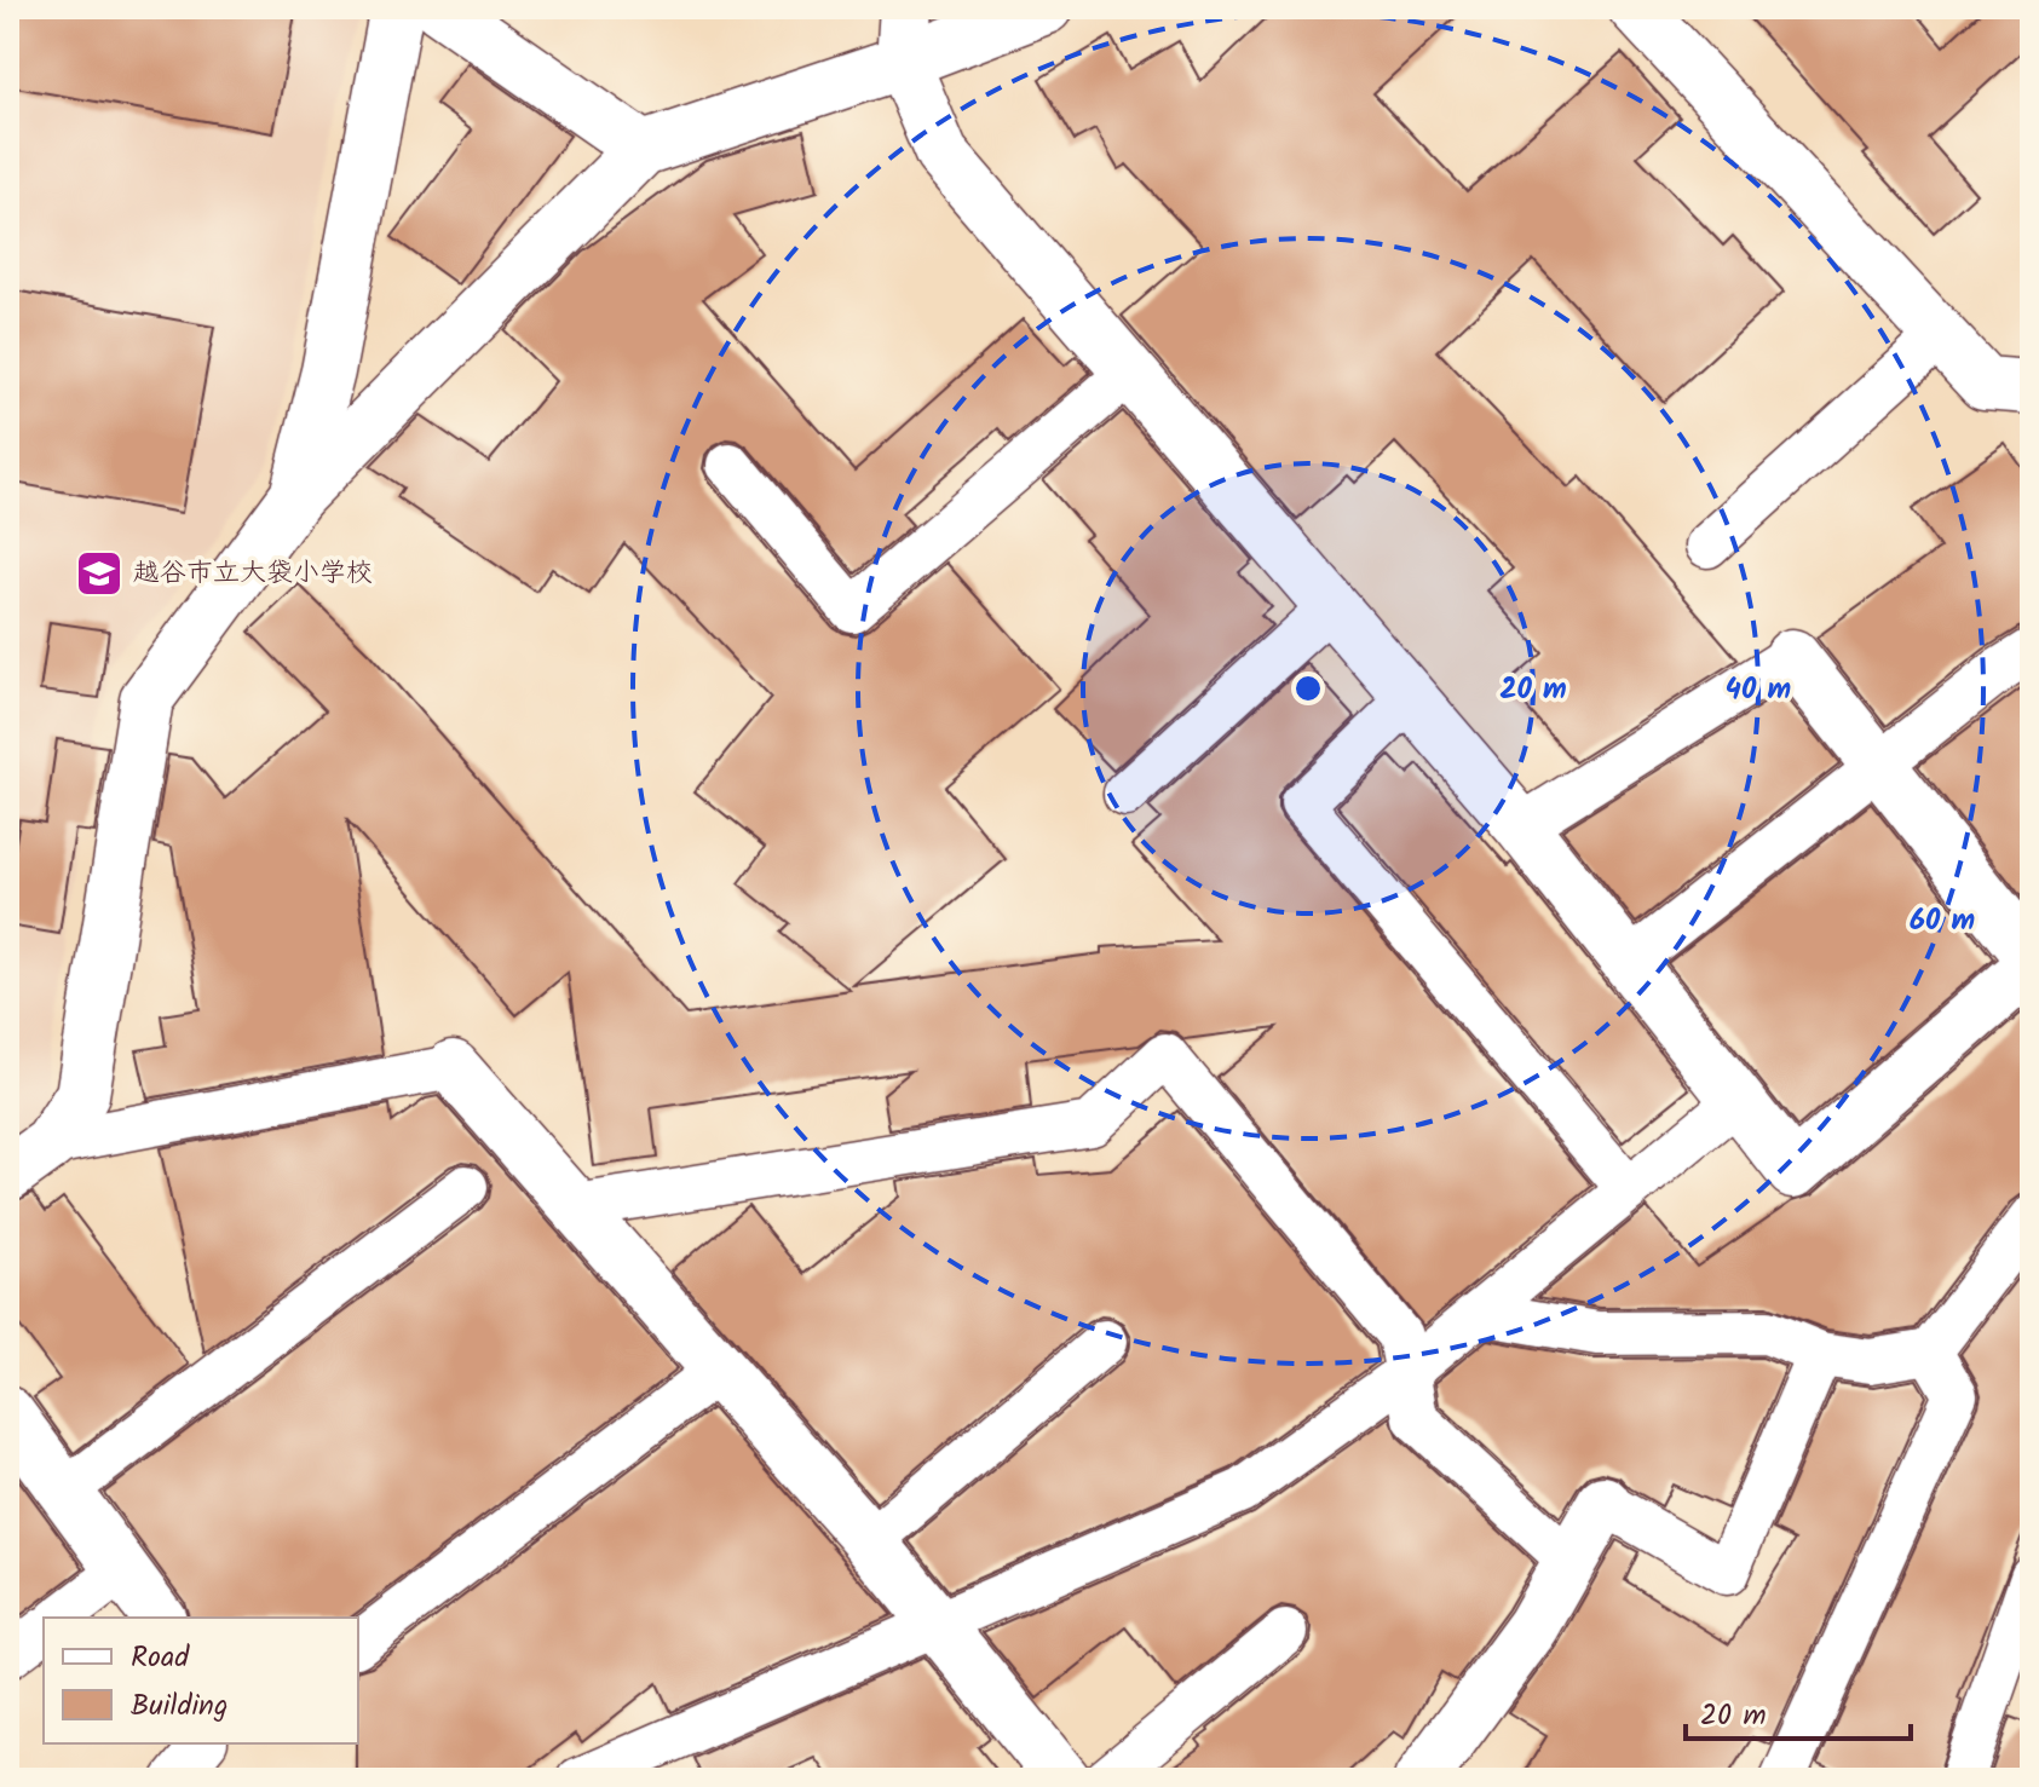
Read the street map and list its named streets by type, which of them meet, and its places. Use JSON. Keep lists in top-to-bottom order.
{
  "places": {
    "school or university": ["越谷市立大袋小学校"]
  },
  "legend": ["Road", "Building"],
  "scale_bar": "20 m",
  "rings": ["20 m", "40 m", "60 m"]
}
